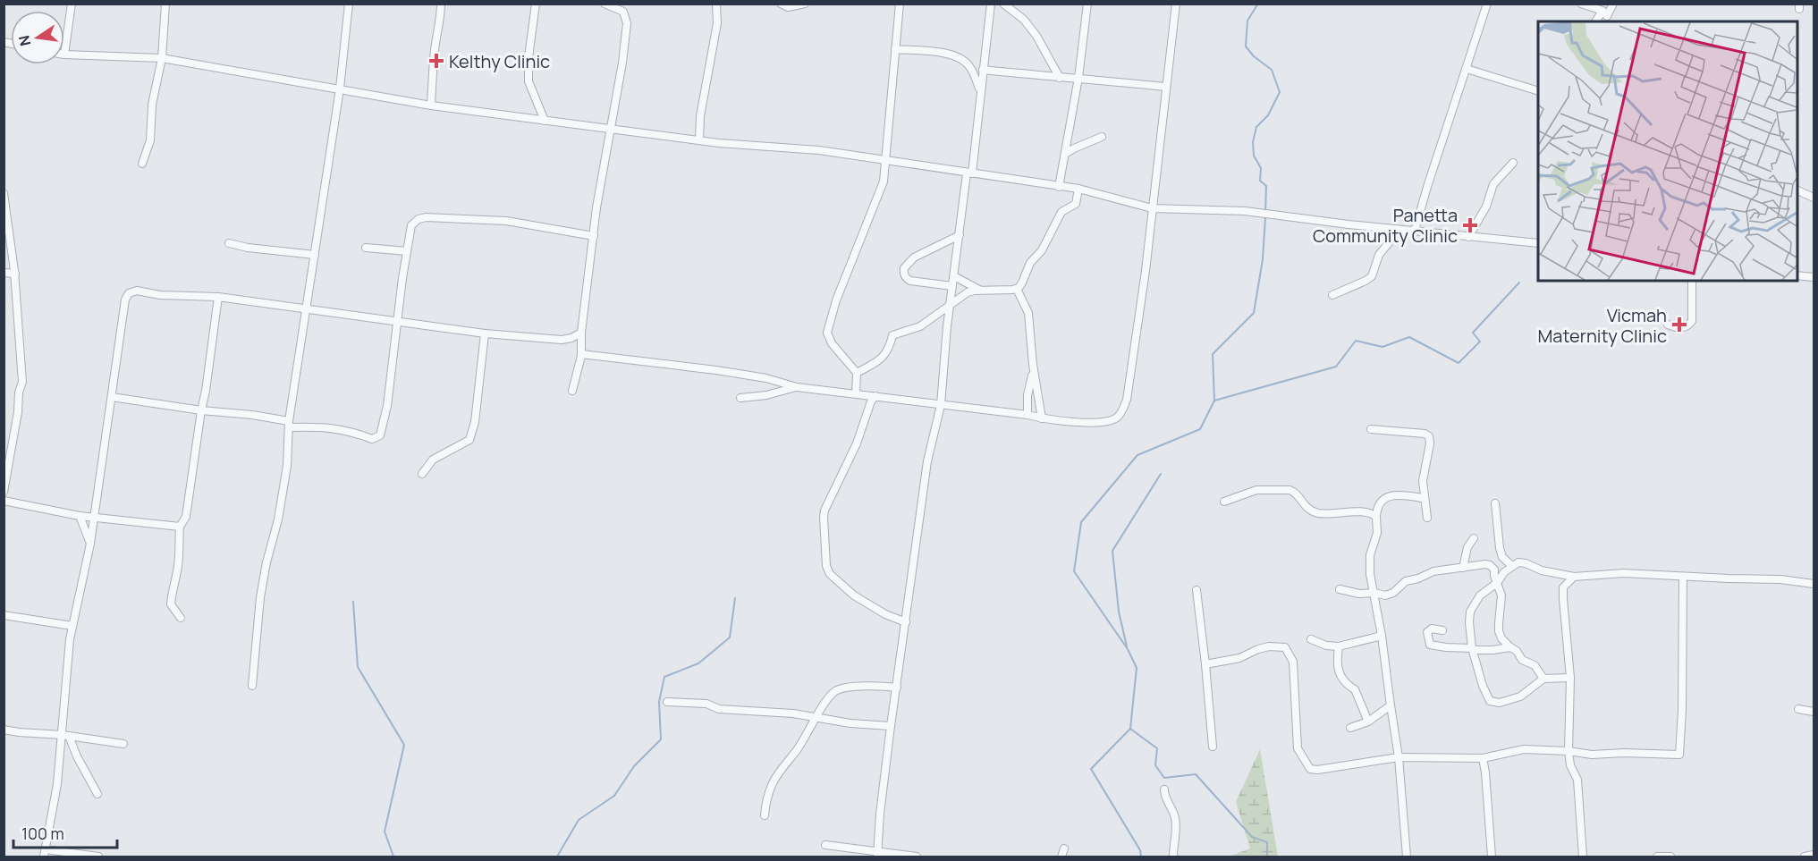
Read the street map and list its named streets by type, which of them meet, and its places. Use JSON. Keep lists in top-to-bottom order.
{
  "places": {
    "health": ["Kelthy Clinic", "Panetta Community Clinic", "Vicmah Maternity Clinic"]
  },
  "scale_bar": "100 m",
  "north": "left"
}
